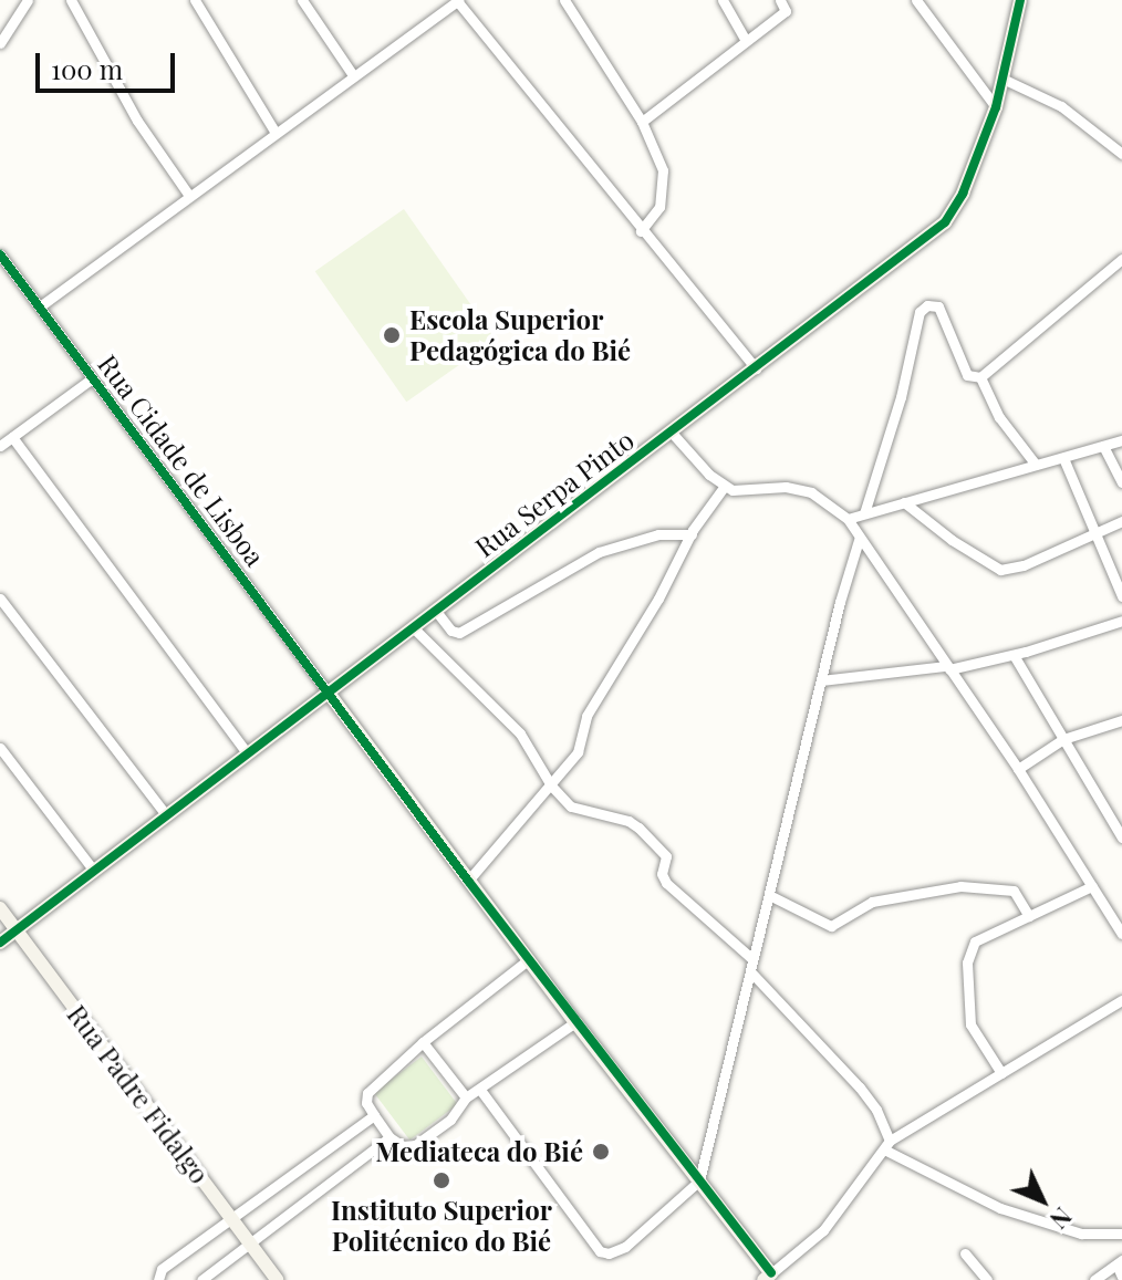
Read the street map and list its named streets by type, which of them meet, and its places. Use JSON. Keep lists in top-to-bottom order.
{
  "streets": {
    "street": ["Rua Cidade de Lisboa", "Rua Serpa Pinto", "Rua Padre Fidalgo"]
  },
  "crossings": [
    ["Rua Cidade de Lisboa", "Rua Serpa Pinto"],
    ["Rua Serpa Pinto", "Rua Padre Fidalgo"]
  ],
  "places": ["Escola Superior Pedagógica do Bié", "Mediateca do Bié", "Instituto Superior Politécnico do Bié"],
  "scale_bar": "100 m",
  "north": "bottom right"
}
